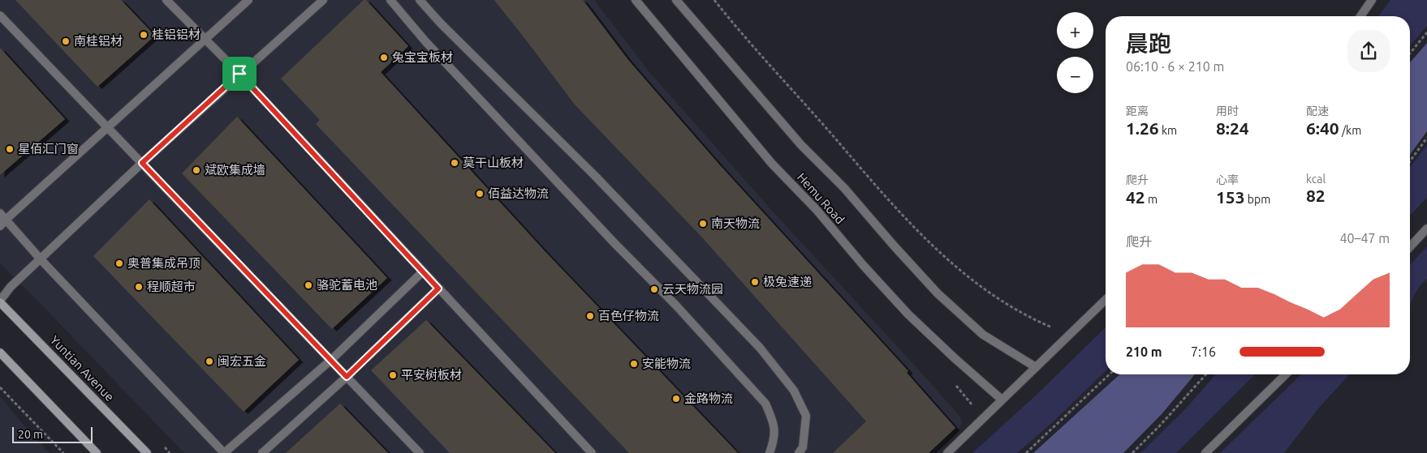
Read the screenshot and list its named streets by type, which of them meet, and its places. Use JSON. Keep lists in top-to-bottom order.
{
  "streets": {
    "main road": ["Yuntian Avenue"],
    "street": ["Hemu Road"]
  },
  "places": [
    "桂铝铝材",
    "南桂铝材",
    "兔宝宝板材",
    "星佰汇门窗",
    "莫干山板材",
    "斌欧集成墙",
    "佰益达物流",
    "南天物流",
    "奥普集成吊顶",
    "极兔速递",
    "骆驼蓄电池",
    "程顺超市",
    "云天物流园",
    "百色仔物流",
    "闽宏五金",
    "安能物流",
    "平安树板材",
    "金路物流"
  ],
  "scale_bar": "20 m",
  "page": {
    "map_buttons": ["+", "−"],
    "heading": ["晨跑", "06:10 · 6 × 210 m"],
    "stats": [
      ["距离", "1.26 km"],
      ["用时", "8:24"],
      ["配速", "6:40 /km"],
      ["爬升", "42 m"],
      ["心率", "153 bpm"],
      ["kcal", "82"]
    ],
    "chart": ["爬升", "40–47 m"],
    "list": [
      {
        "name": "210 m",
        "note": "7:16"
      }
    ],
    "scale": "20 m"
  }
}
